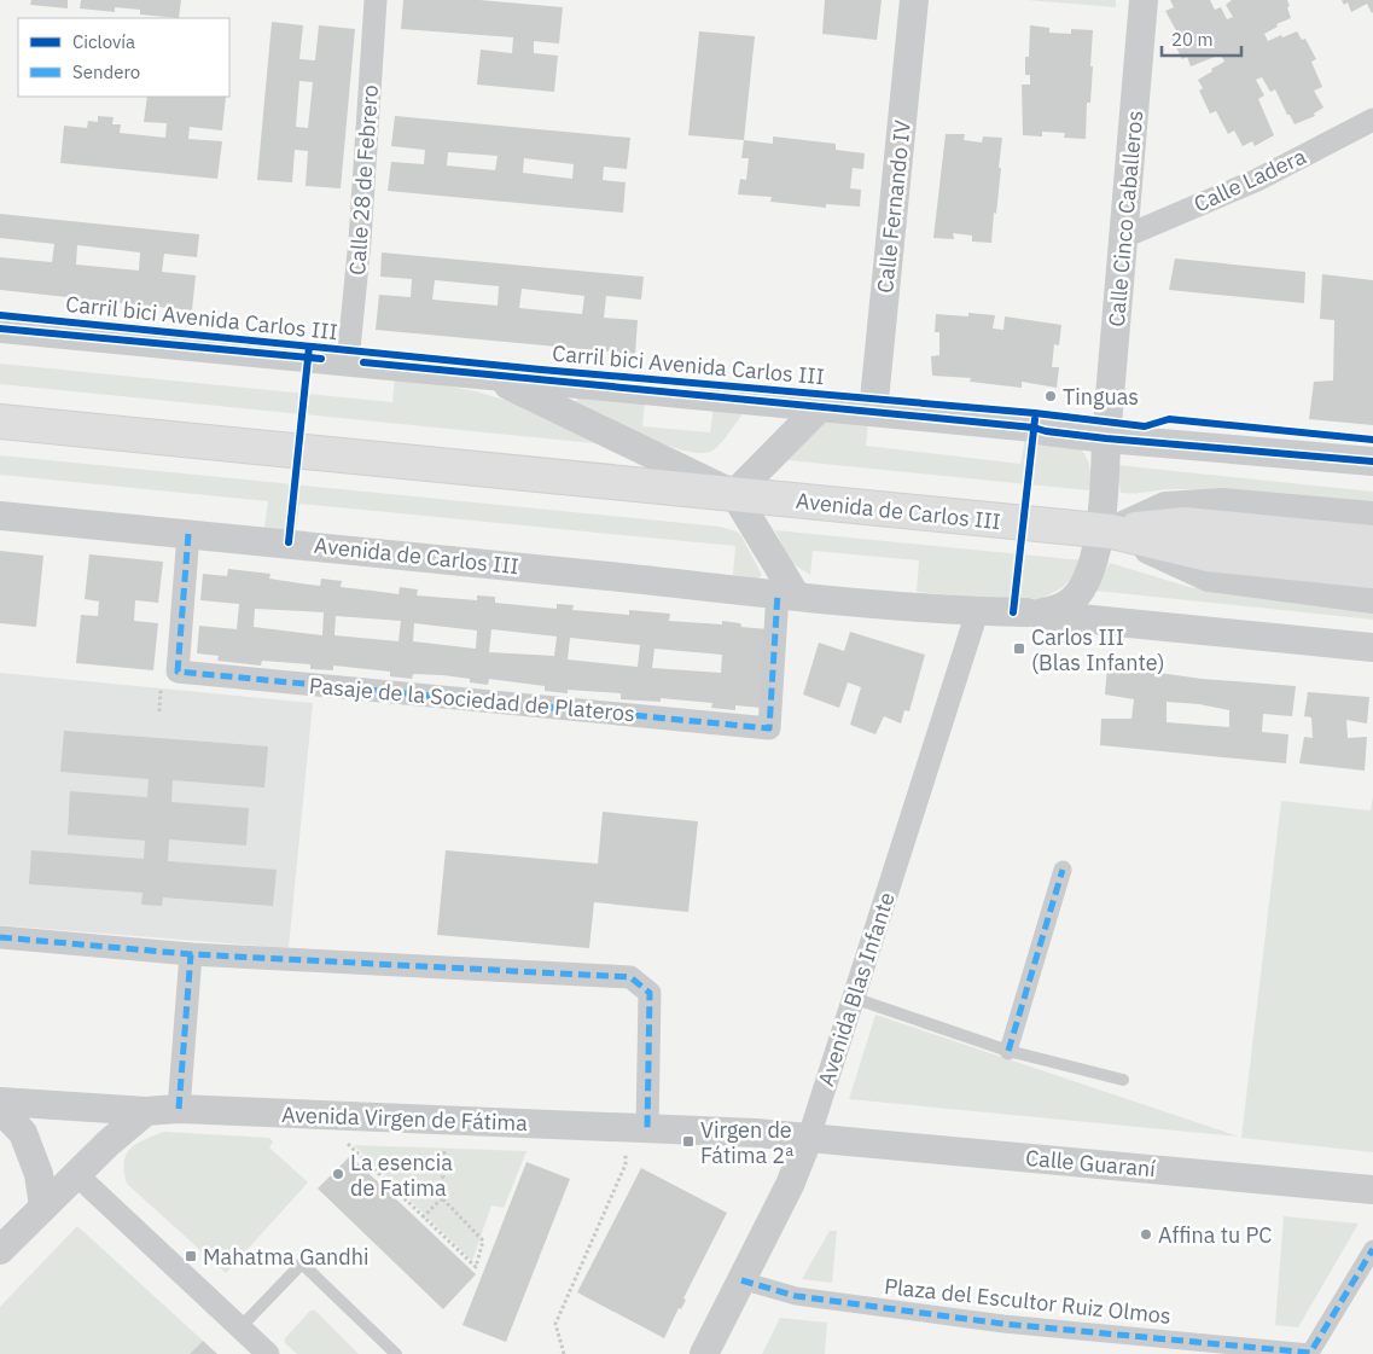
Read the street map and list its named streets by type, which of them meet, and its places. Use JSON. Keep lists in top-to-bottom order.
{
  "streets": {
    "main road": ["Avenida de Carlos III"],
    "street": [
      "Calle 28 de Febrero",
      "Calle Ladera",
      "Calle Fernando IV",
      "Calle Cinco Caballeros",
      "Pasaje de la Sociedad de Plateros",
      "Avenida Blas Infante",
      "Avenida Virgen de Fátima",
      "Calle Guaraní",
      "Plaza del Escultor Ruiz Olmos"
    ],
    "cycle path": ["Carril bici Avenida Carlos III"]
  },
  "crossings": [
    ["Calle 28 de Febrero", "Avenida de Carlos III"],
    ["Calle Ladera", "Calle Cinco Caballeros"],
    ["Calle Fernando IV", "Avenida de Carlos III"],
    ["Calle Cinco Caballeros", "Avenida de Carlos III"],
    ["Avenida de Carlos III", "Pasaje de la Sociedad de Plateros"],
    ["Avenida de Carlos III", "Avenida Blas Infante"],
    ["Avenida Blas Infante", "Avenida Virgen de Fátima"],
    ["Avenida Blas Infante", "Calle Guaraní"],
    ["Avenida Blas Infante", "Plaza del Escultor Ruiz Olmos"],
    ["Avenida Virgen de Fátima", "Calle Guaraní"]
  ],
  "places": {
    "other": ["Tinguas", "La esencia de Fatima", "Affina tu PC"],
    "transit": ["Carlos III (Blas Infante)", "Virgen de Fátima 2ª", "Mahatma Gandhi"]
  },
  "legend": ["Ciclovía", "Sendero"],
  "scale_bar": "20 m"
}
